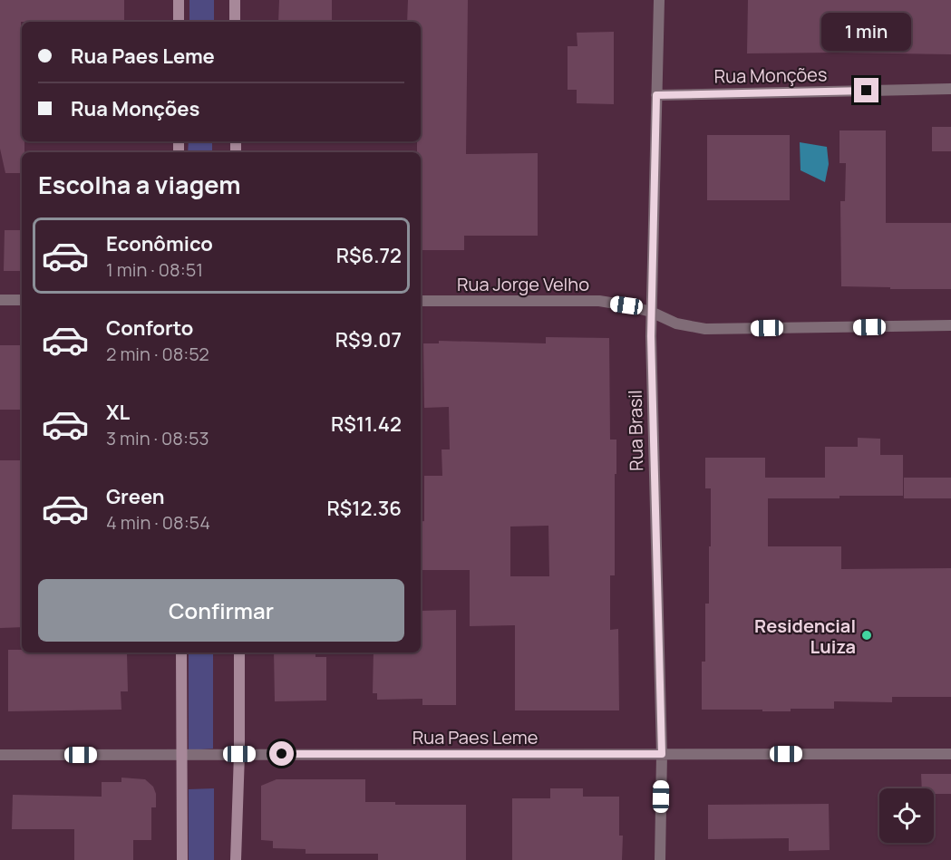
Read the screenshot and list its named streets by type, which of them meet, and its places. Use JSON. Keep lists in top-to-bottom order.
{
  "streets": {
    "street": [
      "Rua Monções",
      "Rua Jorge Velho",
      "Rua Brasil",
      "Rua Paes Leme"
    ]
  },
  "crossings": [
    ["Rua Monções", "Rua Brasil"],
    ["Rua Jorge Velho", "Rua Brasil"],
    ["Rua Brasil", "Rua Paes Leme"]
  ],
  "places": ["Residencial Luiza"],
  "page": {
    "bubble": "1 min",
    "banner": ["Rua Paes Leme", "Rua Monções"],
    "heading": "Escolha a viagem",
    "list": [
      {
        "name": "Econômico",
        "note": "1 min · 08:51",
        "value": "R$6.72"
      },
      {
        "name": "Conforto",
        "note": "2 min · 08:52",
        "value": "R$9.07"
      },
      {
        "name": "XL",
        "note": "3 min · 08:53",
        "value": "R$11.42"
      },
      {
        "name": "Green",
        "note": "4 min · 08:54",
        "value": "R$12.36"
      }
    ],
    "buttons": "Confirmar"
  }
}
